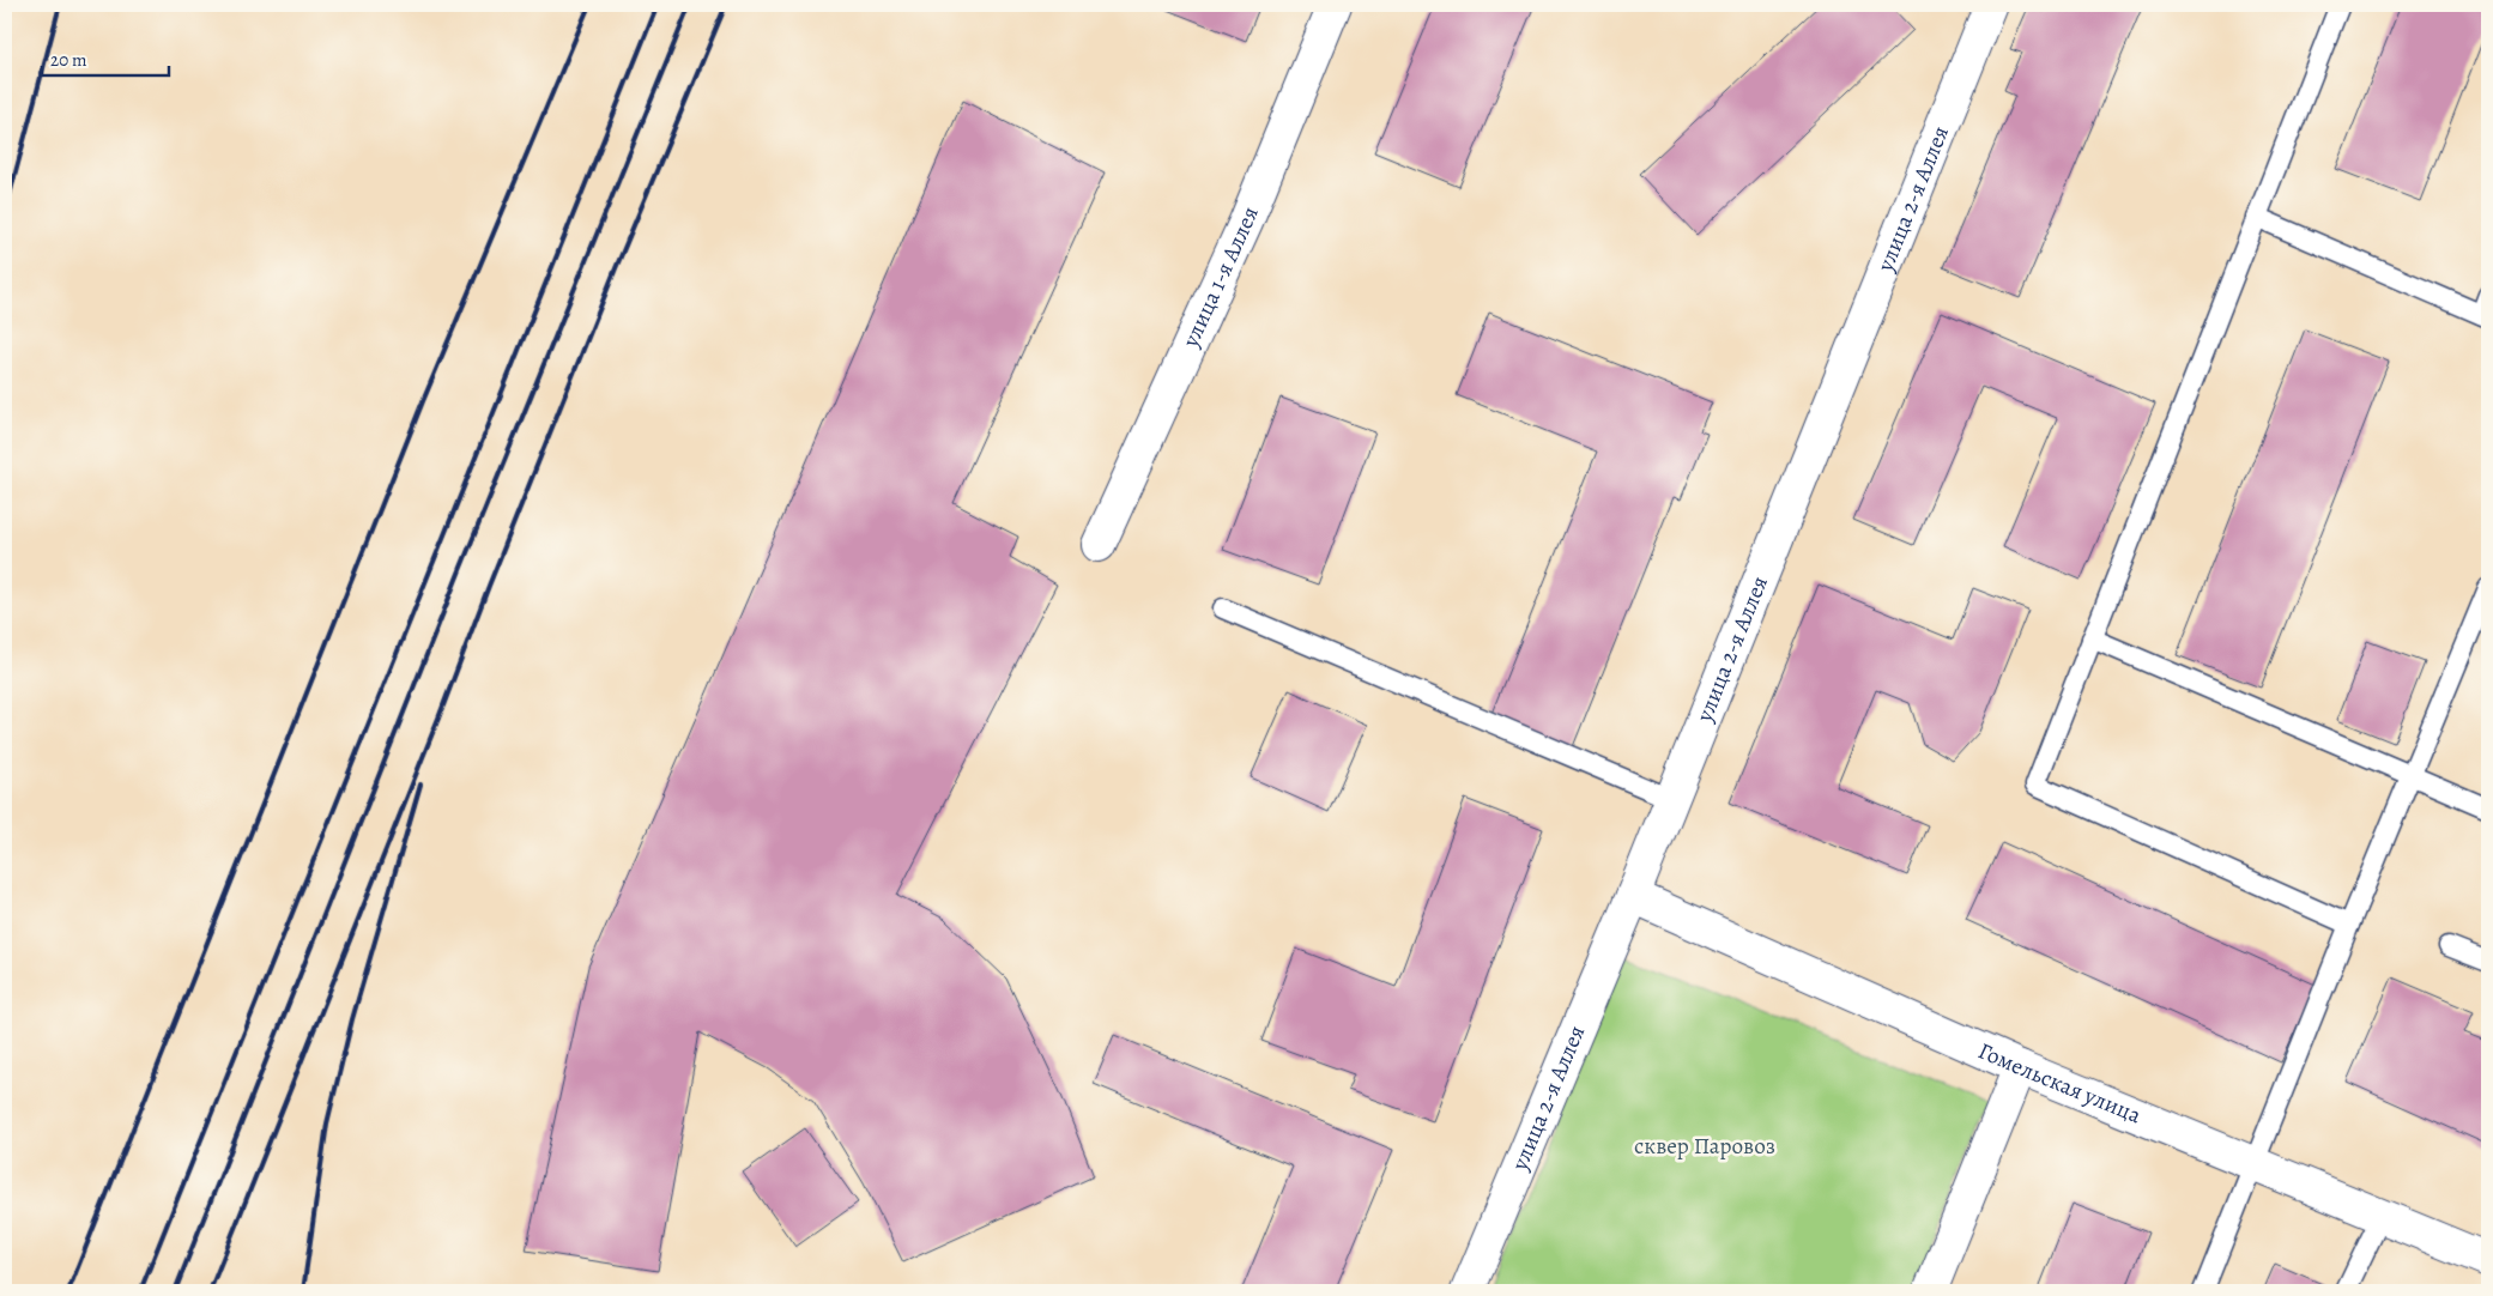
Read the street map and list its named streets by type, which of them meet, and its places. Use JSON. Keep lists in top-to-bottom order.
{
  "streets": {
    "street": ["улица 2-я Аллея", "улица 1-я Аллея", "Гомельская улица"]
  },
  "crossings": [
    ["улица 2-я Аллея", "Гомельская улица"]
  ],
  "parks": ["сквер Паровоз"],
  "scale_bar": "20 m"
}
